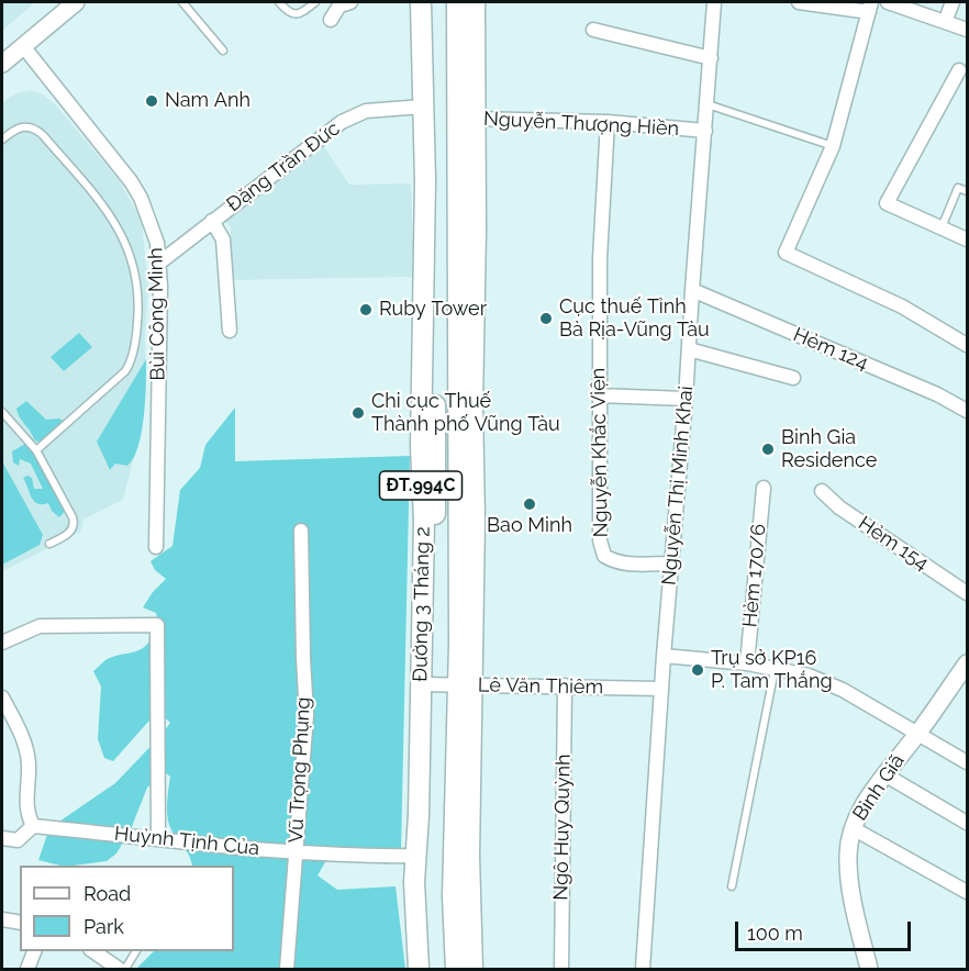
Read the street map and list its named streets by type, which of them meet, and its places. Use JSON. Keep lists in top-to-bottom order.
{
  "streets": {
    "main road": ["ĐT.994C", "Đường 3 Tháng 2"],
    "street": [
      "Nguyễn Thượng Hiền",
      "Đặng Trần Đức",
      "Bùi Công Minh",
      "Hẻm 124",
      "Nguyễn Khắc Viện",
      "Nguyễn Thị Minh Khai",
      "Hẻm 154",
      "Hẻm 170/6",
      "Lê Văn Thiêm",
      "Vũ Trọng Phụng",
      "Bình Giã",
      "Ngô Huy Quỳnh",
      "Huỳnh Tịnh Của"
    ]
  },
  "crossings": [
    ["Nguyễn Thượng Hiền", "Nguyễn Khắc Viện"],
    ["Nguyễn Thượng Hiền", "ĐT.994C"],
    ["Nguyễn Thượng Hiền", "Nguyễn Thị Minh Khai"],
    ["Đặng Trần Đức", "Bùi Công Minh"],
    ["Đặng Trần Đức", "Đường 3 Tháng 2"],
    ["Hẻm 124", "Nguyễn Thị Minh Khai"],
    ["Nguyễn Khắc Viện", "Nguyễn Thị Minh Khai"],
    ["ĐT.994C", "Lê Văn Thiêm"],
    ["Nguyễn Thị Minh Khai", "Lê Văn Thiêm"],
    ["Đường 3 Tháng 2", "Lê Văn Thiêm"],
    ["Đường 3 Tháng 2", "Huỳnh Tịnh Của"],
    ["Lê Văn Thiêm", "Ngô Huy Quỳnh"],
    ["Vũ Trọng Phụng", "Huỳnh Tịnh Của"]
  ],
  "places": [
    "Nam Anh",
    "Ruby Tower",
    "Cục thuế Tỉnh Bà Rịa-Vũng Tàu",
    "Chi cục Thuế Thành phố Vũng Tàu",
    "Binh Gia Residence",
    "Bao Minh",
    "Trụ sở KP16 P. Tam Thắng"
  ],
  "legend": ["Road", "Park"],
  "scale_bar": "100 m"
}
